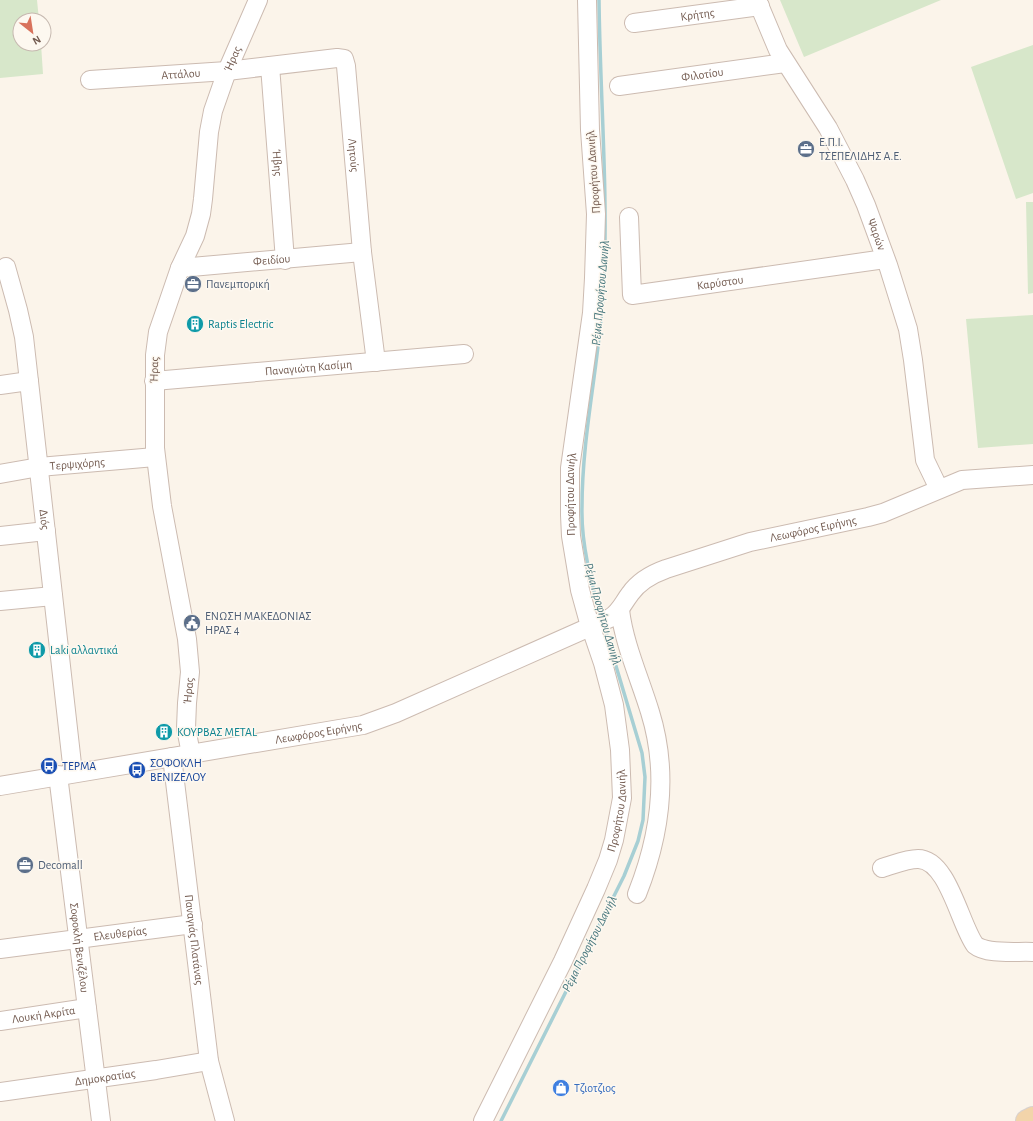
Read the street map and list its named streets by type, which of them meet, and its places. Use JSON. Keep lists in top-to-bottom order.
{
  "streets": {
    "street": [
      "Κρήτης",
      "Ήρας",
      "Αττάλου",
      "Φιλοτίου",
      "Λητούς",
      "Ήβης",
      "Προφήτου Δανιήλ",
      "Ψαρών",
      "Φειδίου",
      "Καρύστου",
      "Παναγιώτη Κασίμη",
      "Τερψιχόρης",
      "Διός",
      "Λεωφόρος Ειρήνης",
      "Ελευθερίας",
      "Παναγιάς Πλατάνας",
      "Σοφοκλή Βενιζέλου",
      "Λουκή Ακρίτα",
      "Δημοκρατίας"
    ]
  },
  "crossings": [
    ["Κρήτης", "Ψαρών"],
    ["Ήρας", "Αττάλου"],
    ["Ήρας", "Φειδίου"],
    ["Ήρας", "Παναγιώτη Κασίμη"],
    ["Ήρας", "Τερψιχόρης"],
    ["Ήρας", "Λεωφόρος Ειρήνης"],
    ["Αττάλου", "Λητούς"],
    ["Αττάλου", "Ήβης"],
    ["Φιλοτίου", "Ψαρών"],
    ["Λητούς", "Φειδίου"],
    ["Λητούς", "Παναγιώτη Κασίμη"],
    ["Ήβης", "Φειδίου"],
    ["Προφήτου Δανιήλ", "Λεωφόρος Ειρήνης"],
    ["Ψαρών", "Καρύστου"],
    ["Ψαρών", "Λεωφόρος Ειρήνης"],
    ["Τερψιχόρης", "Διός"],
    ["Διός", "Λεωφόρος Ειρήνης"],
    ["Διός", "Σοφοκλή Βενιζέλου"],
    ["Λεωφόρος Ειρήνης", "Παναγιάς Πλατάνας"],
    ["Λεωφόρος Ειρήνης", "Σοφοκλή Βενιζέλου"],
    ["Ελευθερίας", "Παναγιάς Πλατάνας"],
    ["Ελευθερίας", "Σοφοκλή Βενιζέλου"],
    ["Παναγιάς Πλατάνας", "Δημοκρατίας"],
    ["Σοφοκλή Βενιζέλου", "Λουκή Ακρίτα"],
    ["Σοφοκλή Βενιζέλου", "Δημοκρατίας"]
  ],
  "water": ["Ρέμα Προφήτου Δανιήλ"],
  "places": {
    "office": ["Ε.Π.Ι. ΤΣΕΠΕΛΙΔΗΣ Α.Ε.", "Πανεμπορική", "Decomall"],
    "building": ["Raptis Electric", "Laki αλλαντικά", "ΚΟΥΡΒΑΣ METAL"],
    "public building": ["ΕΝΩΣΗ ΜΑΚΕΔΟΝΙΑΣ ΗΡΑΣ 4"],
    "bus stop": ["ΤΕΡΜΑ", "ΣΟΦΟΚΛΗ ΒΕΝΙΖΕΛΟΥ"],
    "shop": ["Τζιοτζιος"]
  },
  "north": "bottom right"
}
